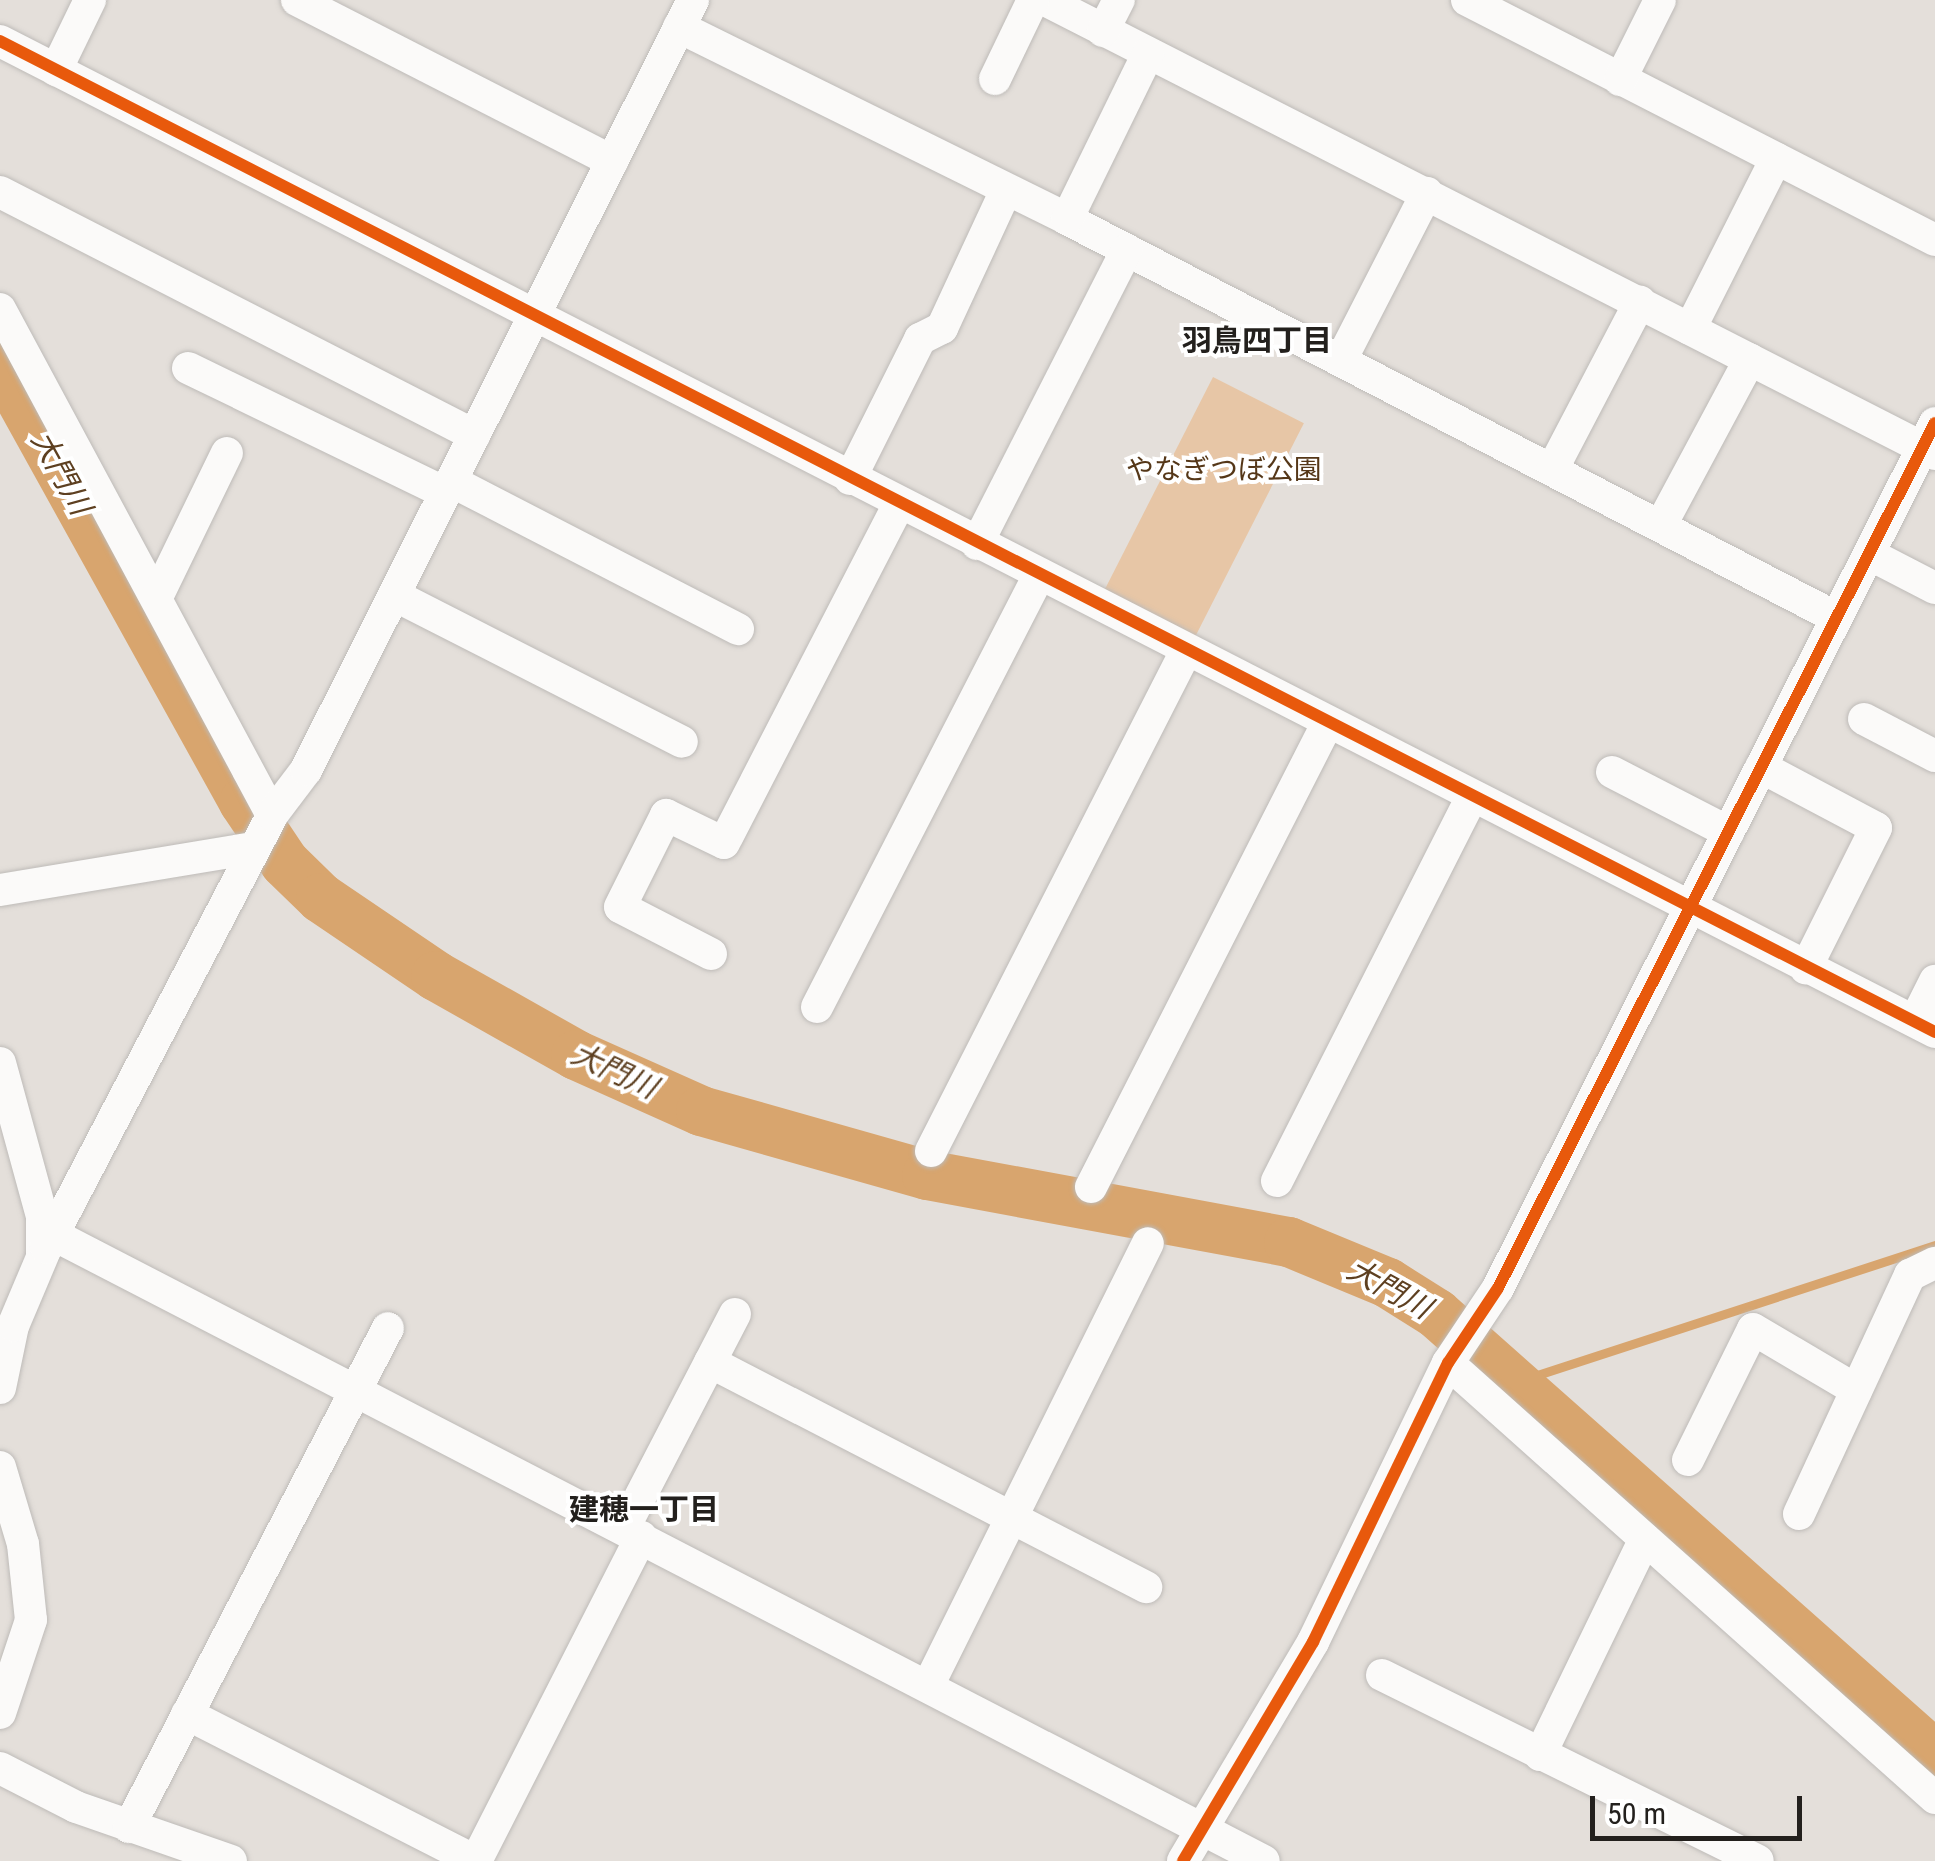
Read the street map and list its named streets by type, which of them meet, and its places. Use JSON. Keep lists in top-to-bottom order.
{
  "districts": ["羽鳥四丁目", "建穂一丁目"],
  "water": ["大門川"],
  "parks": ["やなぎつぼ公園"],
  "scale_bar": "50 m"
}
